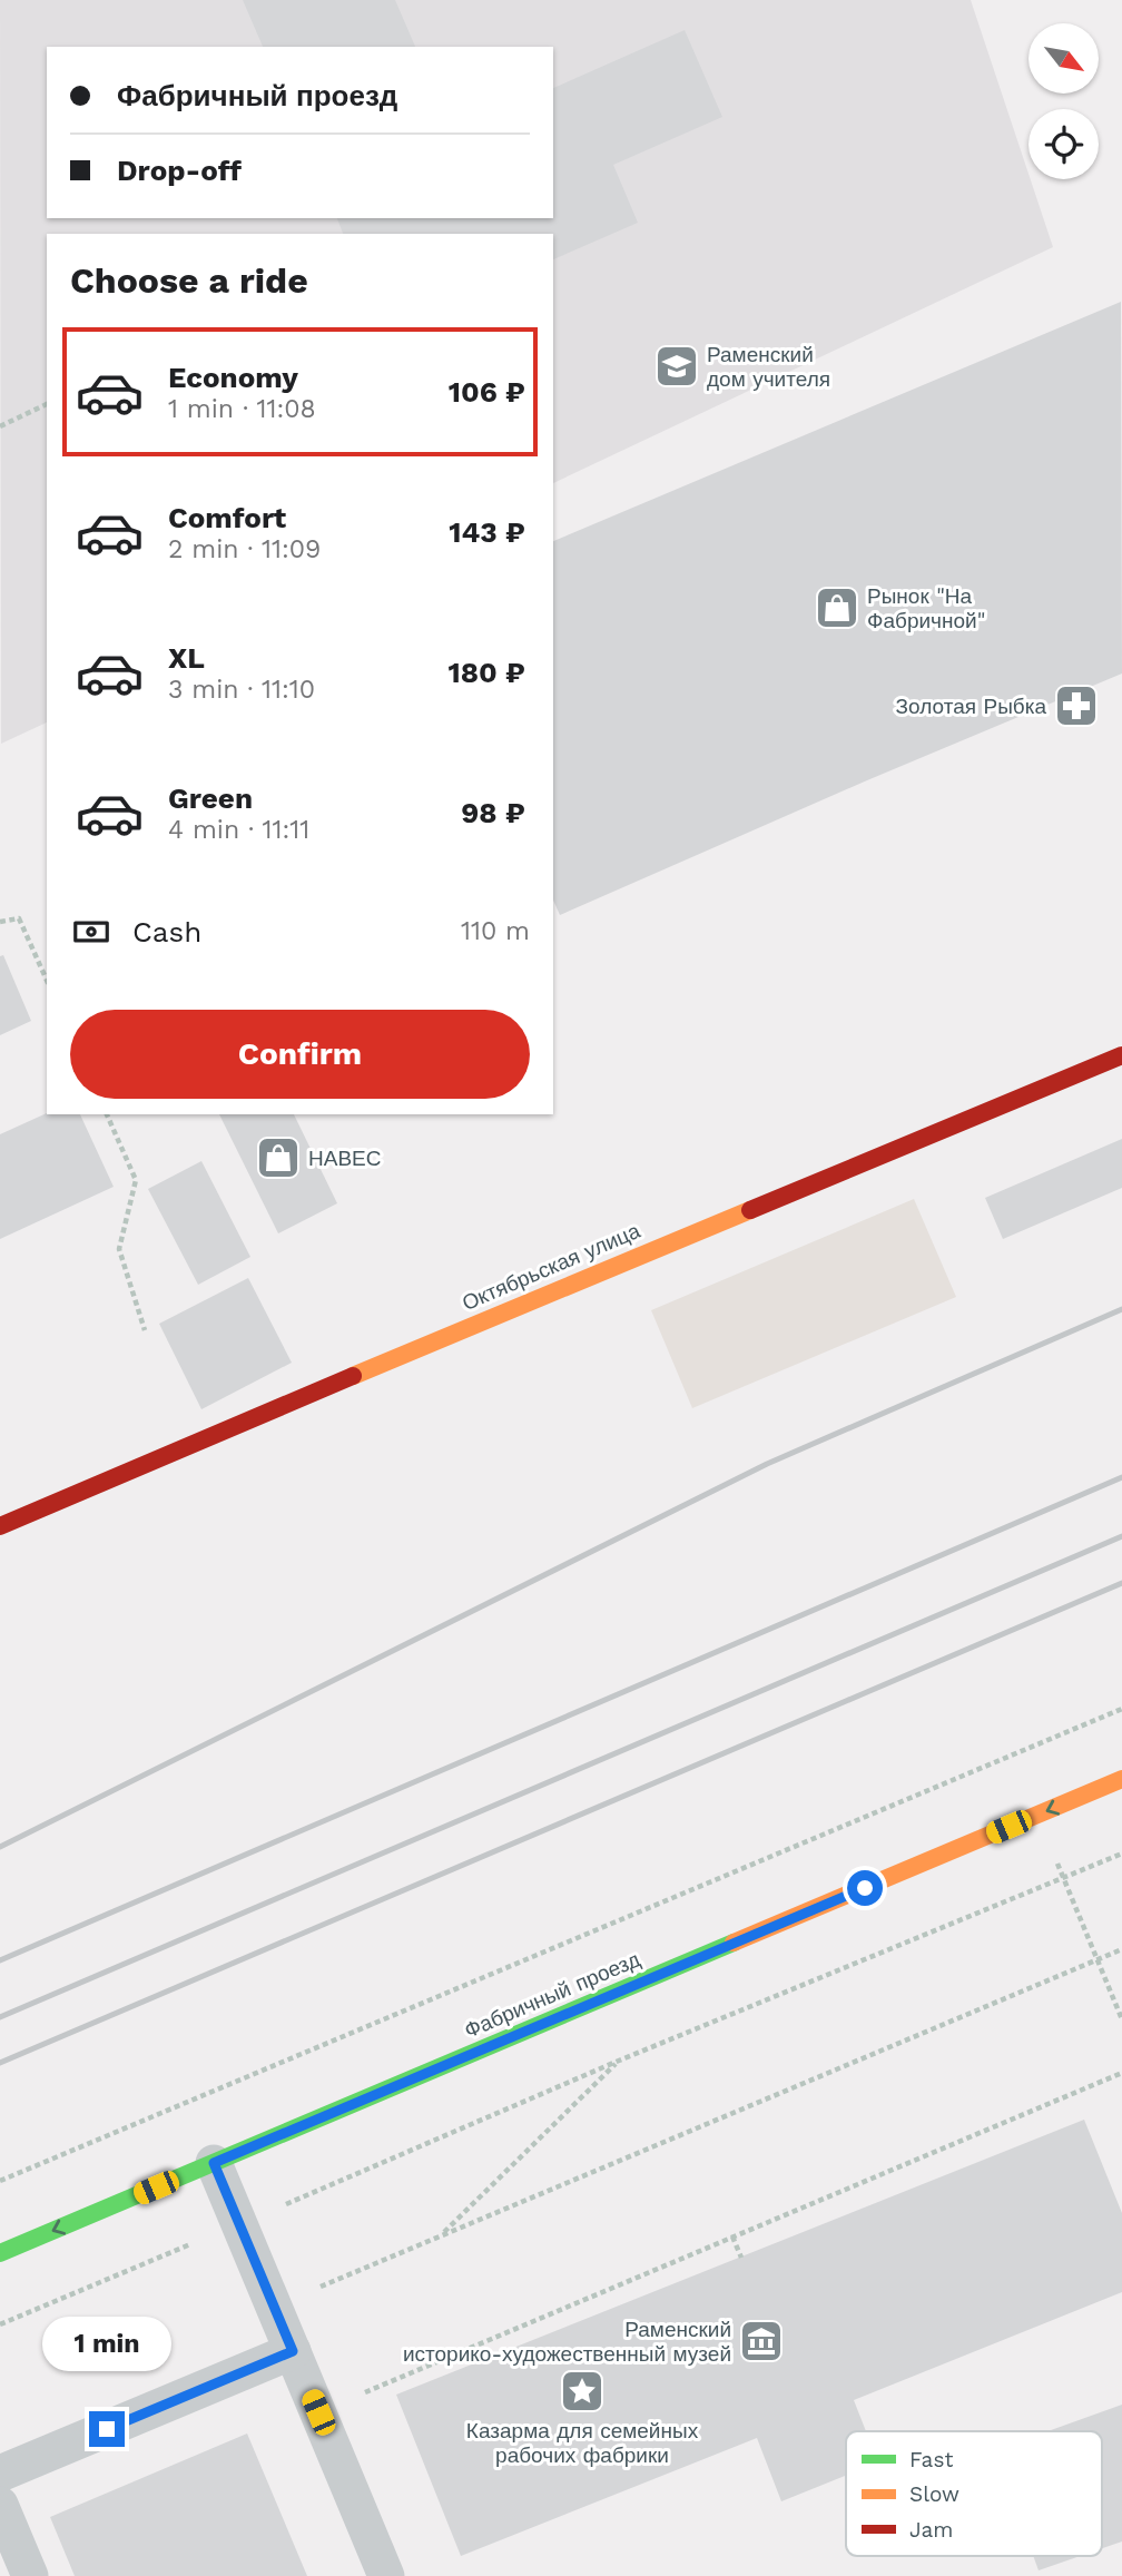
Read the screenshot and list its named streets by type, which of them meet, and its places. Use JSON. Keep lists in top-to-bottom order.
{
  "streets": {
    "main road": ["Октябрьская улица", "Фабричный проезд"]
  },
  "places": {
    "school or university": ["Раменский дом учителя"],
    "shop": ["Рынок \"На Фабричной\"", "НАВЕС"],
    "pharmacy": ["Золотая Рыбка"],
    "museum": ["Раменский историко-художественный музей"],
    "place": ["Казарма для семейных рабочих фабрики"]
  },
  "legend": ["Fast", "Slow", "Jam"],
  "north": "bottom right",
  "page": {
    "banner": ["Фабричный проезд", "Drop-off"],
    "heading": "Choose a ride",
    "list": [
      {
        "name": "Economy",
        "note": "1 min · 11:08",
        "value": "106 ₽"
      },
      {
        "name": "Comfort",
        "note": "2 min · 11:09",
        "value": "143 ₽"
      },
      {
        "name": "XL",
        "note": "3 min · 11:10",
        "value": "180 ₽"
      },
      {
        "name": "Green",
        "note": "4 min · 11:11",
        "value": "98 ₽"
      }
    ],
    "pay": ["Cash", "110 m"],
    "buttons": "Confirm",
    "bubble": "1 min"
  }
}
